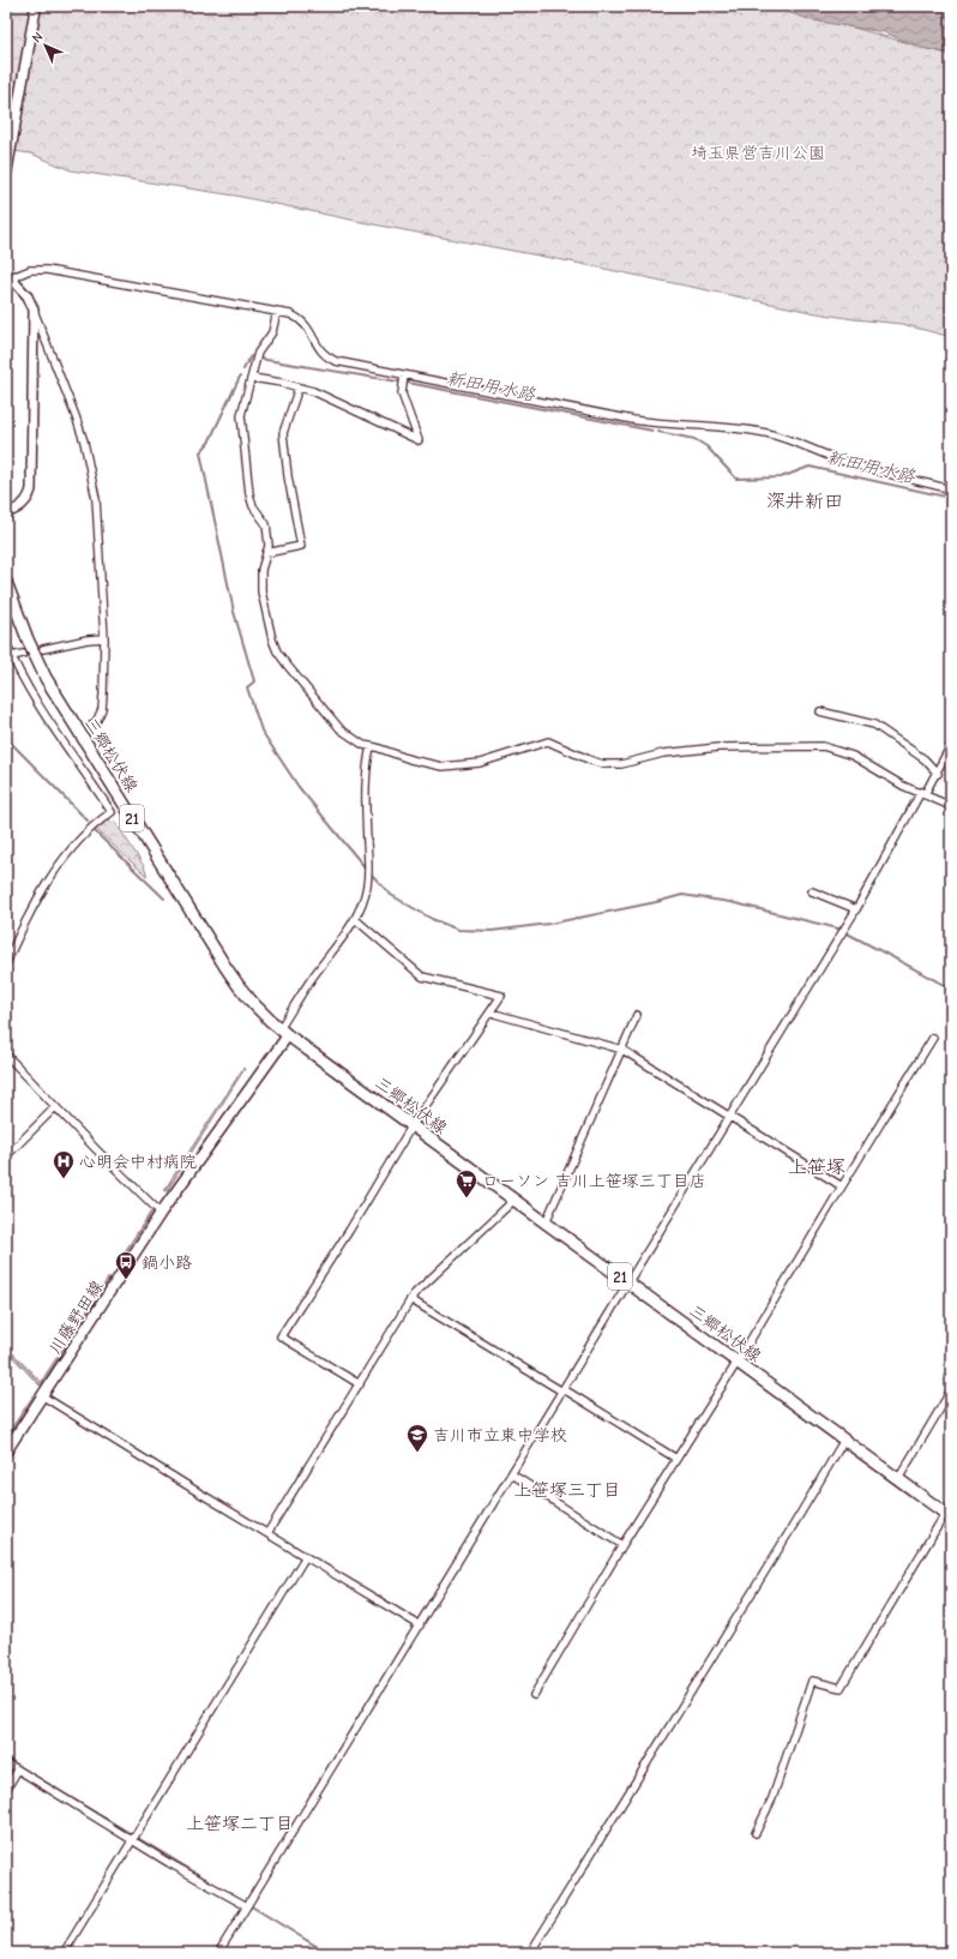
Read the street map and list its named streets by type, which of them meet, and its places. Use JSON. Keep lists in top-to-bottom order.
{
  "streets": {
    "main road": ["三郷松伏線", "21", "川藤野田線"]
  },
  "crossings": [
    ["三郷松伏線", "川藤野田線"]
  ],
  "districts": [
    "深井新田",
    "上笹塚",
    "上笹塚三丁目",
    "上笹塚二丁目"
  ],
  "water": ["新田用水路"],
  "parks": ["埼玉県営吉川公園"],
  "places": {
    "hospital": ["心明会中村病院"],
    "supermarket": ["ローソン 吉川上笹塚三丁目店"],
    "bus stop": ["鍋小路"],
    "school or university": ["吉川市立東中学校"]
  },
  "north": "top left"
}
